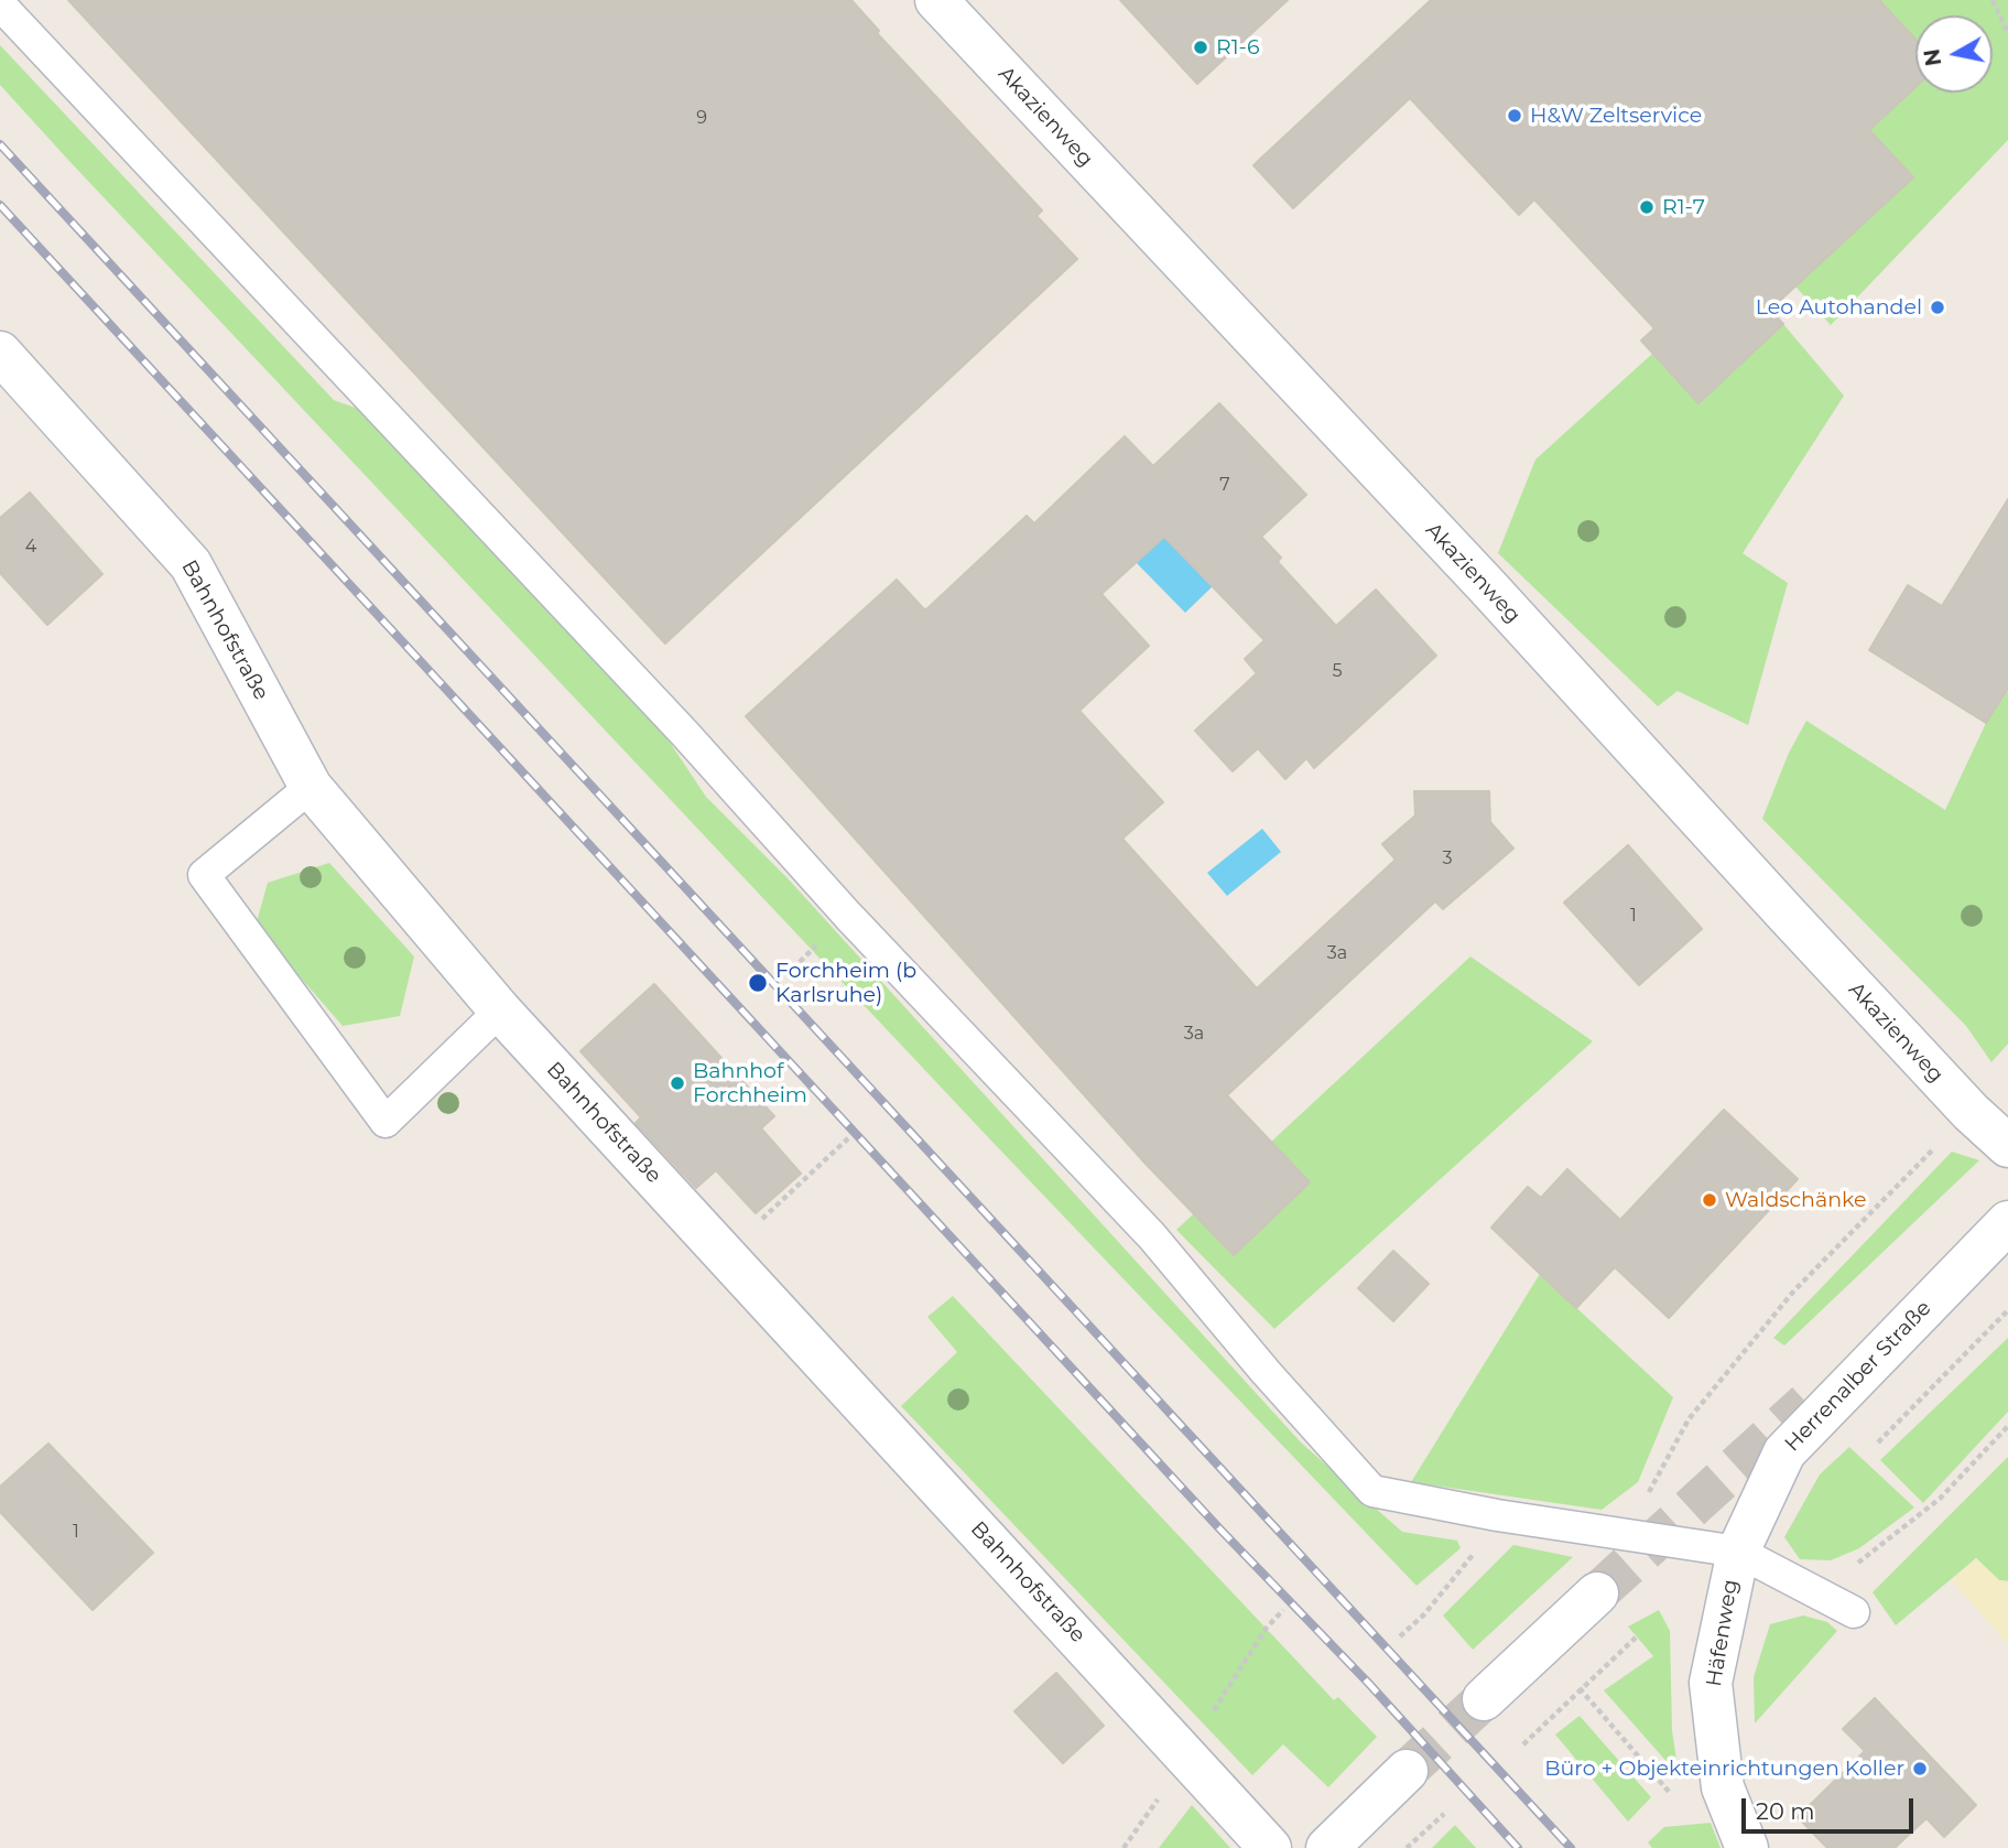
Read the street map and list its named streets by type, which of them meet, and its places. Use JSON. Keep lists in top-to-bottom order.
{
  "streets": {
    "street": [
      "Akazienweg",
      "Bahnhofstraße",
      "Herrenalber Straße",
      "Häfenweg"
    ]
  },
  "crossings": [
    ["Herrenalber Straße", "Häfenweg"]
  ],
  "places": [
    "R1-6",
    "H&W Zeltservice",
    "R1-7",
    "Leo Autohandel",
    "Forchheim (b Karlsruhe)",
    "Bahnhof Forchheim",
    "Waldschänke",
    "Büro + Objekteinrichtungen Koller"
  ],
  "house_numbers": [
    "9",
    "7",
    "4",
    "5",
    "3",
    "1",
    "3a",
    "3a",
    "1"
  ],
  "scale_bar": "20 m",
  "north": "left"
}
